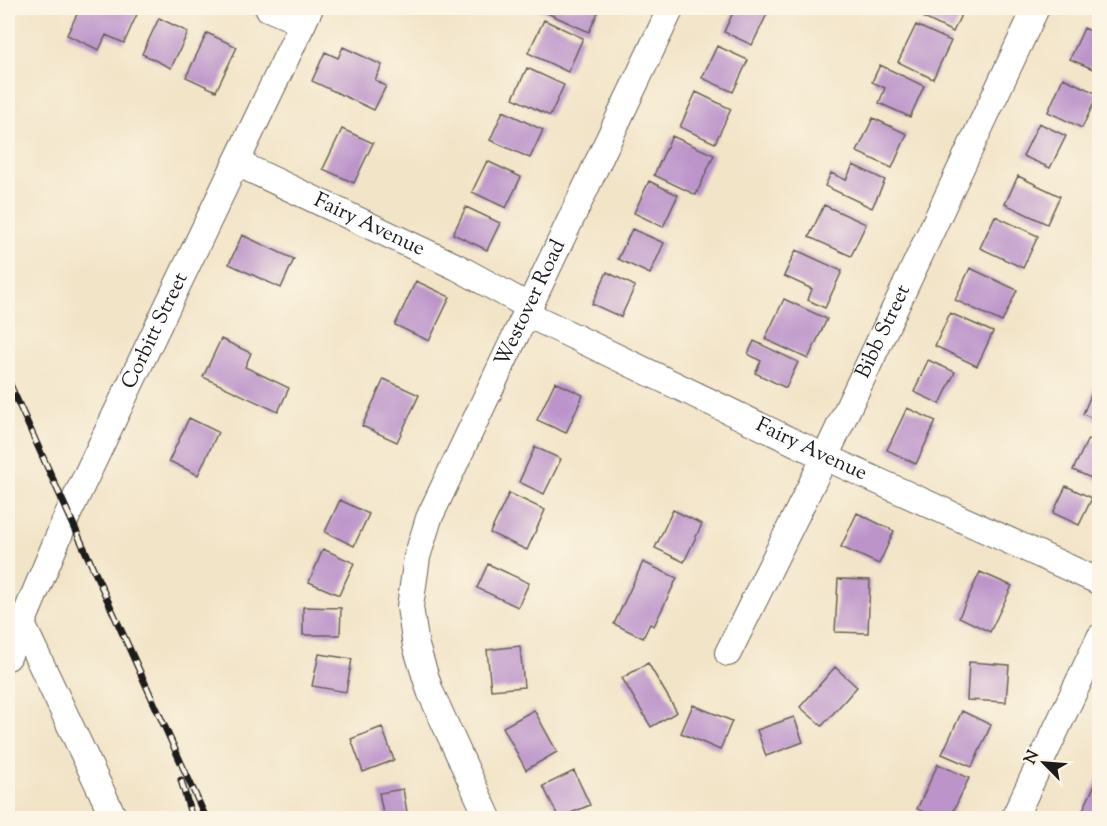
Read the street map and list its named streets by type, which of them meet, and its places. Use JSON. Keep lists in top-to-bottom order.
{
  "streets": {
    "street": [
      "Fairy Avenue",
      "Westover Road",
      "Corbitt Street",
      "Bibb Street"
    ]
  },
  "crossings": [
    ["Fairy Avenue", "Westover Road"],
    ["Fairy Avenue", "Corbitt Street"],
    ["Fairy Avenue", "Bibb Street"]
  ],
  "north": "top left"
}
